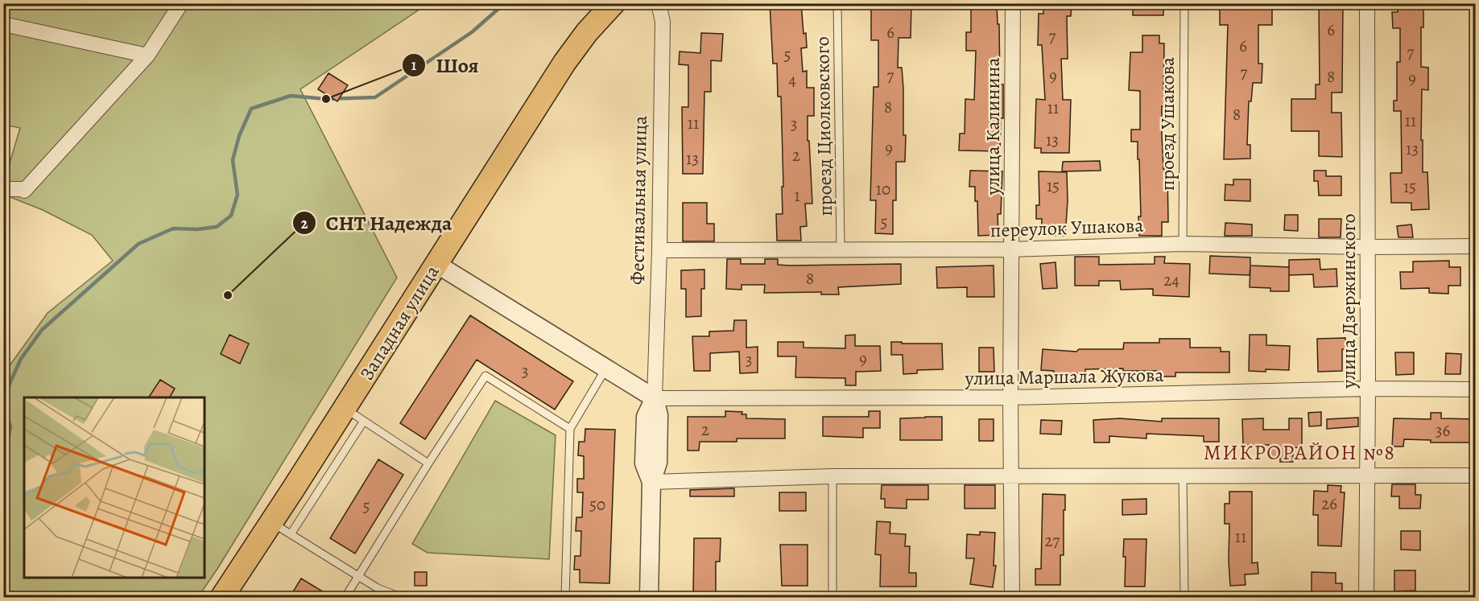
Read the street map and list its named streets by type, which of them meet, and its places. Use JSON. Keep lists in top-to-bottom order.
{
  "streets": {
    "main road": ["Западная улица"],
    "street": [
      "улица Калинина",
      "Фестивальная улица",
      "переулок Ушакова",
      "улица Дзержинского",
      "улица Маршала Жукова"
    ],
    "lane": ["проезд Ушакова", "проезд Циолковского"]
  },
  "crossings": [
    ["проезд Ушакова", "переулок Ушакова"],
    ["проезд Циолковского", "переулок Ушакова"],
    ["улица Калинина", "переулок Ушакова"],
    ["улица Калинина", "улица Маршала Жукова"],
    ["Фестивальная улица", "переулок Ушакова"],
    ["Фестивальная улица", "улица Маршала Жукова"],
    ["переулок Ушакова", "улица Дзержинского"],
    ["улица Дзержинского", "улица Маршала Жукова"]
  ],
  "districts": ["МИКРОРАЙОН №8"],
  "places": ["Шоя", "СНТ Надежда"],
  "house_numbers": [
    "6",
    "6",
    "7",
    "6",
    "7",
    "5",
    "7",
    "7",
    "9",
    "8",
    "9",
    "4",
    "8",
    "11",
    "8",
    "11",
    "11",
    "3",
    "13",
    "9",
    "13",
    "2",
    "13",
    "15",
    "15",
    "10",
    "1",
    "5",
    "8",
    "24",
    "9",
    "3",
    "3",
    "2",
    "36",
    "26",
    "50",
    "5",
    "11",
    "27"
  ]
}
